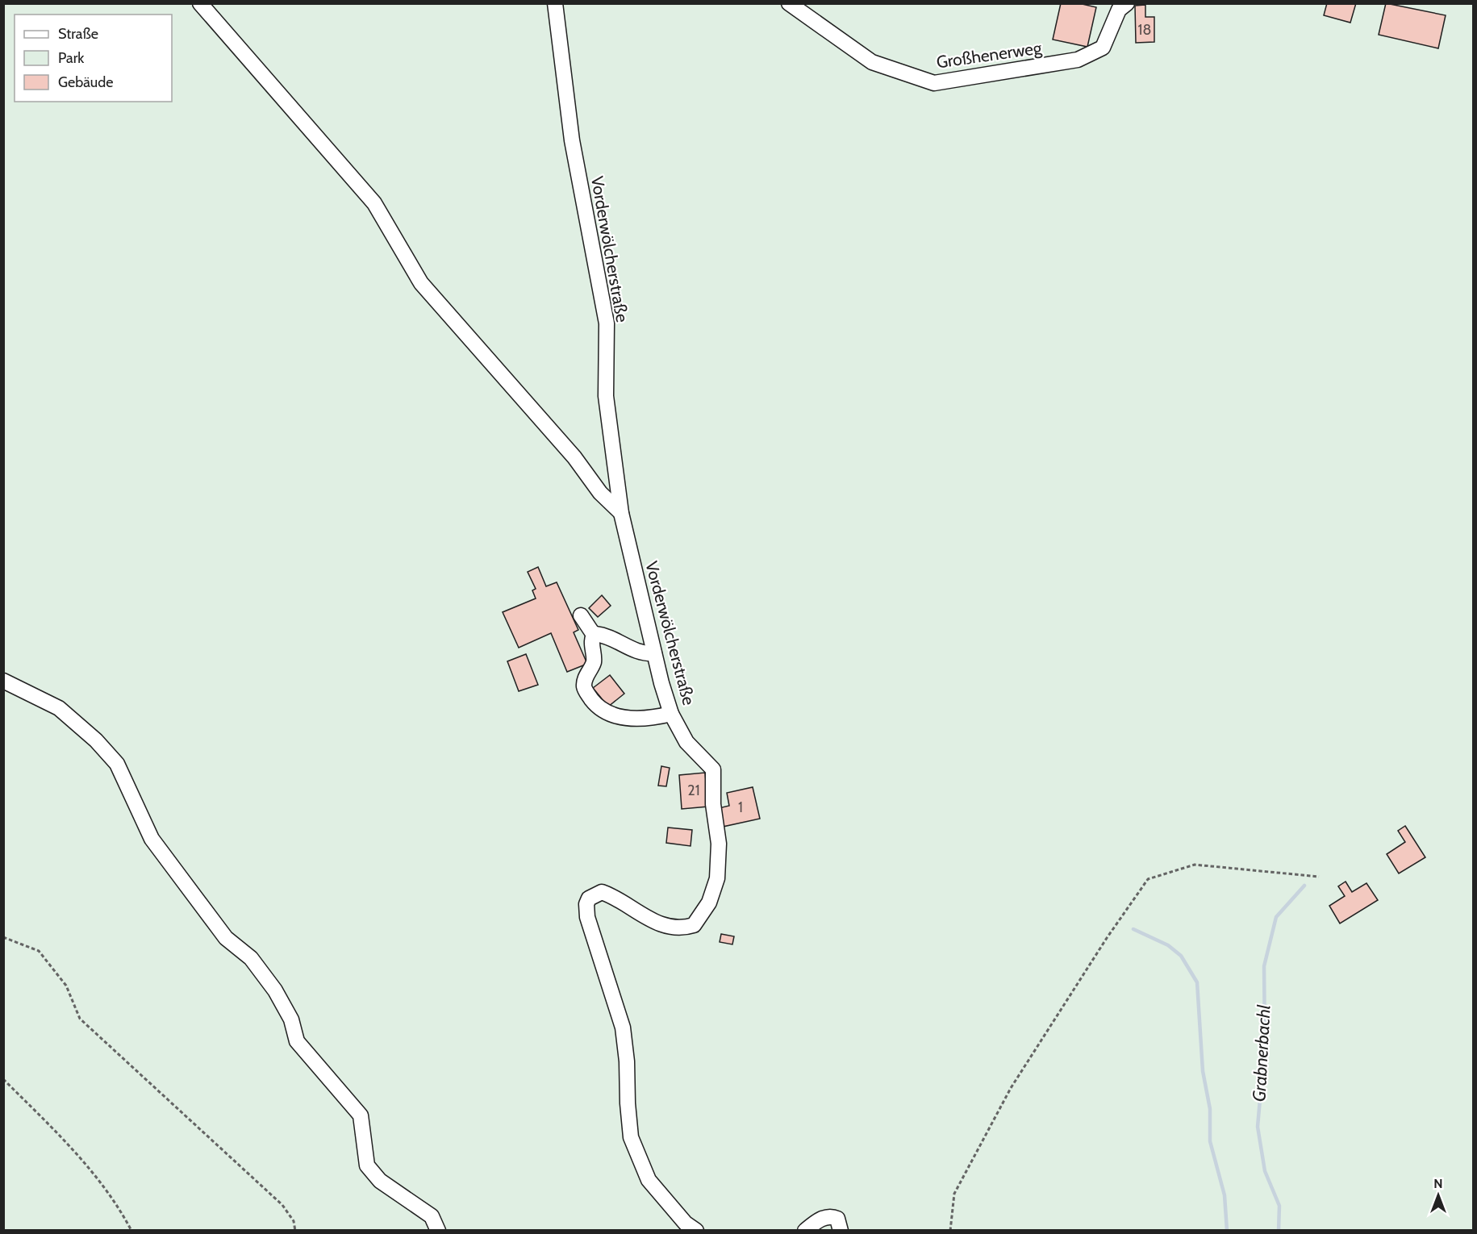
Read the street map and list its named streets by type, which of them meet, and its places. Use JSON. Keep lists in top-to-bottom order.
{
  "streets": {
    "street": ["Großhenerweg", "Vorderwölcherstraße"]
  },
  "water": ["Grabnerbachl"],
  "house_numbers": ["18", "21", "1"],
  "legend": ["Straße", "Park", "Gebäude"],
  "north": "top"
}
